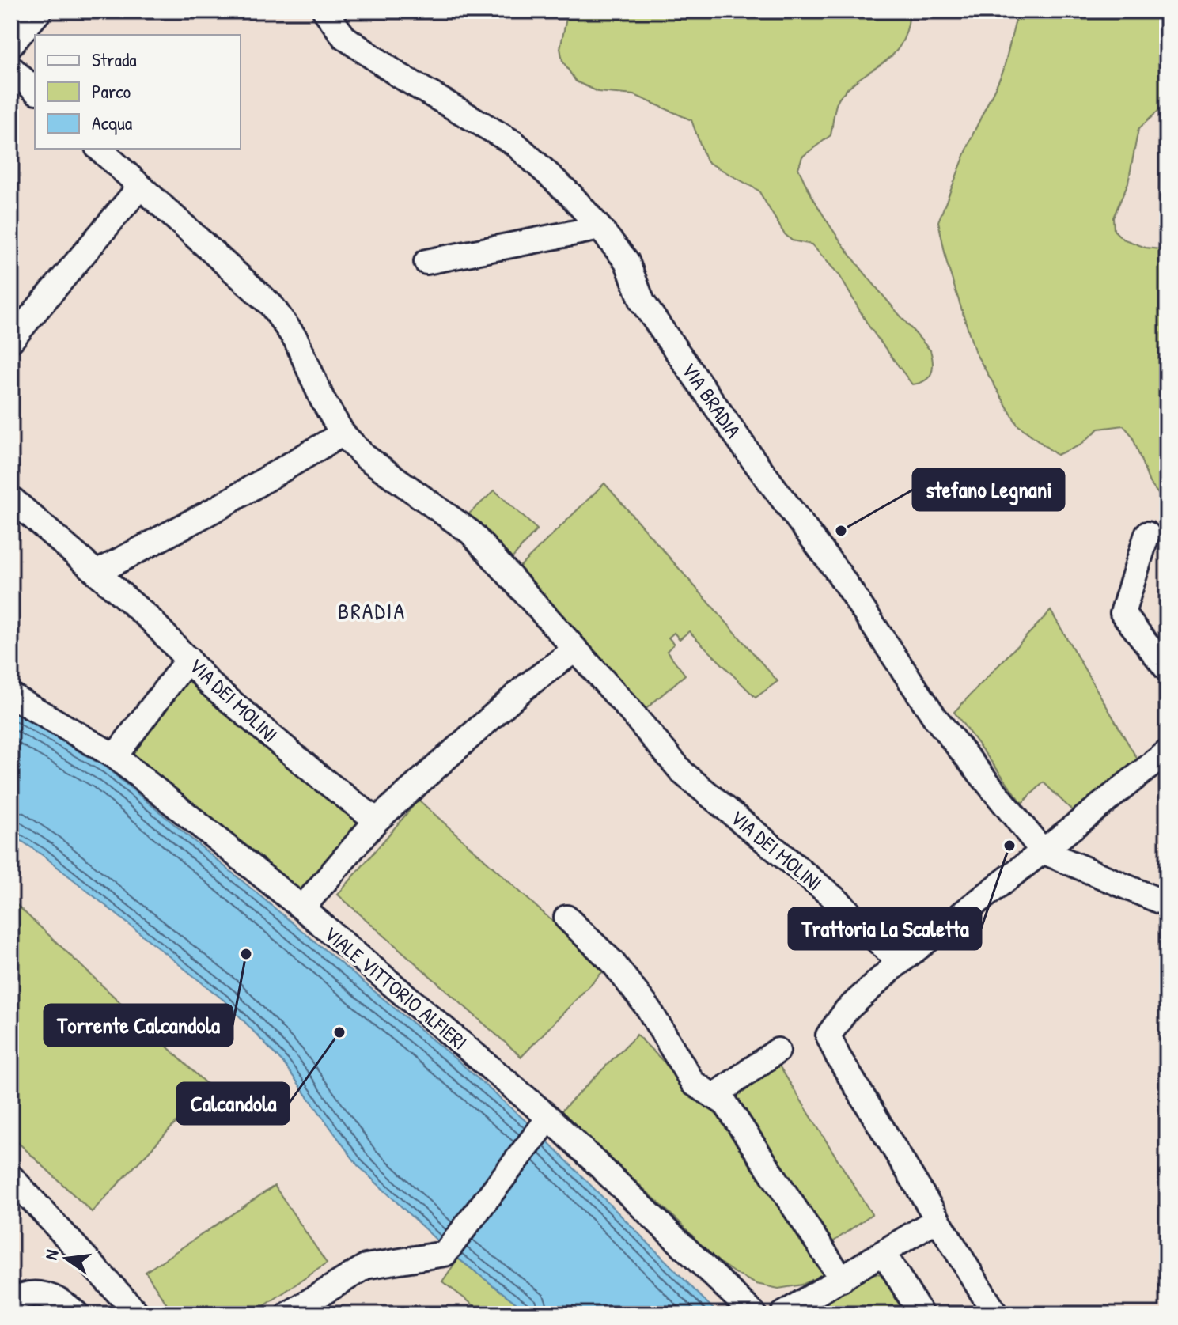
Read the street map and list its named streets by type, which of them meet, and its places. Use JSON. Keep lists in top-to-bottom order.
{
  "streets": {
    "street": ["VIA BRADIA", "VIA DEI MOLINI", "VIALE VITTORIO ALFIERI"]
  },
  "districts": ["BRADIA"],
  "places": [
    "stefano Legnani",
    "Trattoria La Scaletta",
    "Torrente Calcandola",
    "Calcandola"
  ],
  "legend": ["Strada", "Parco", "Acqua"],
  "north": "left"
}
